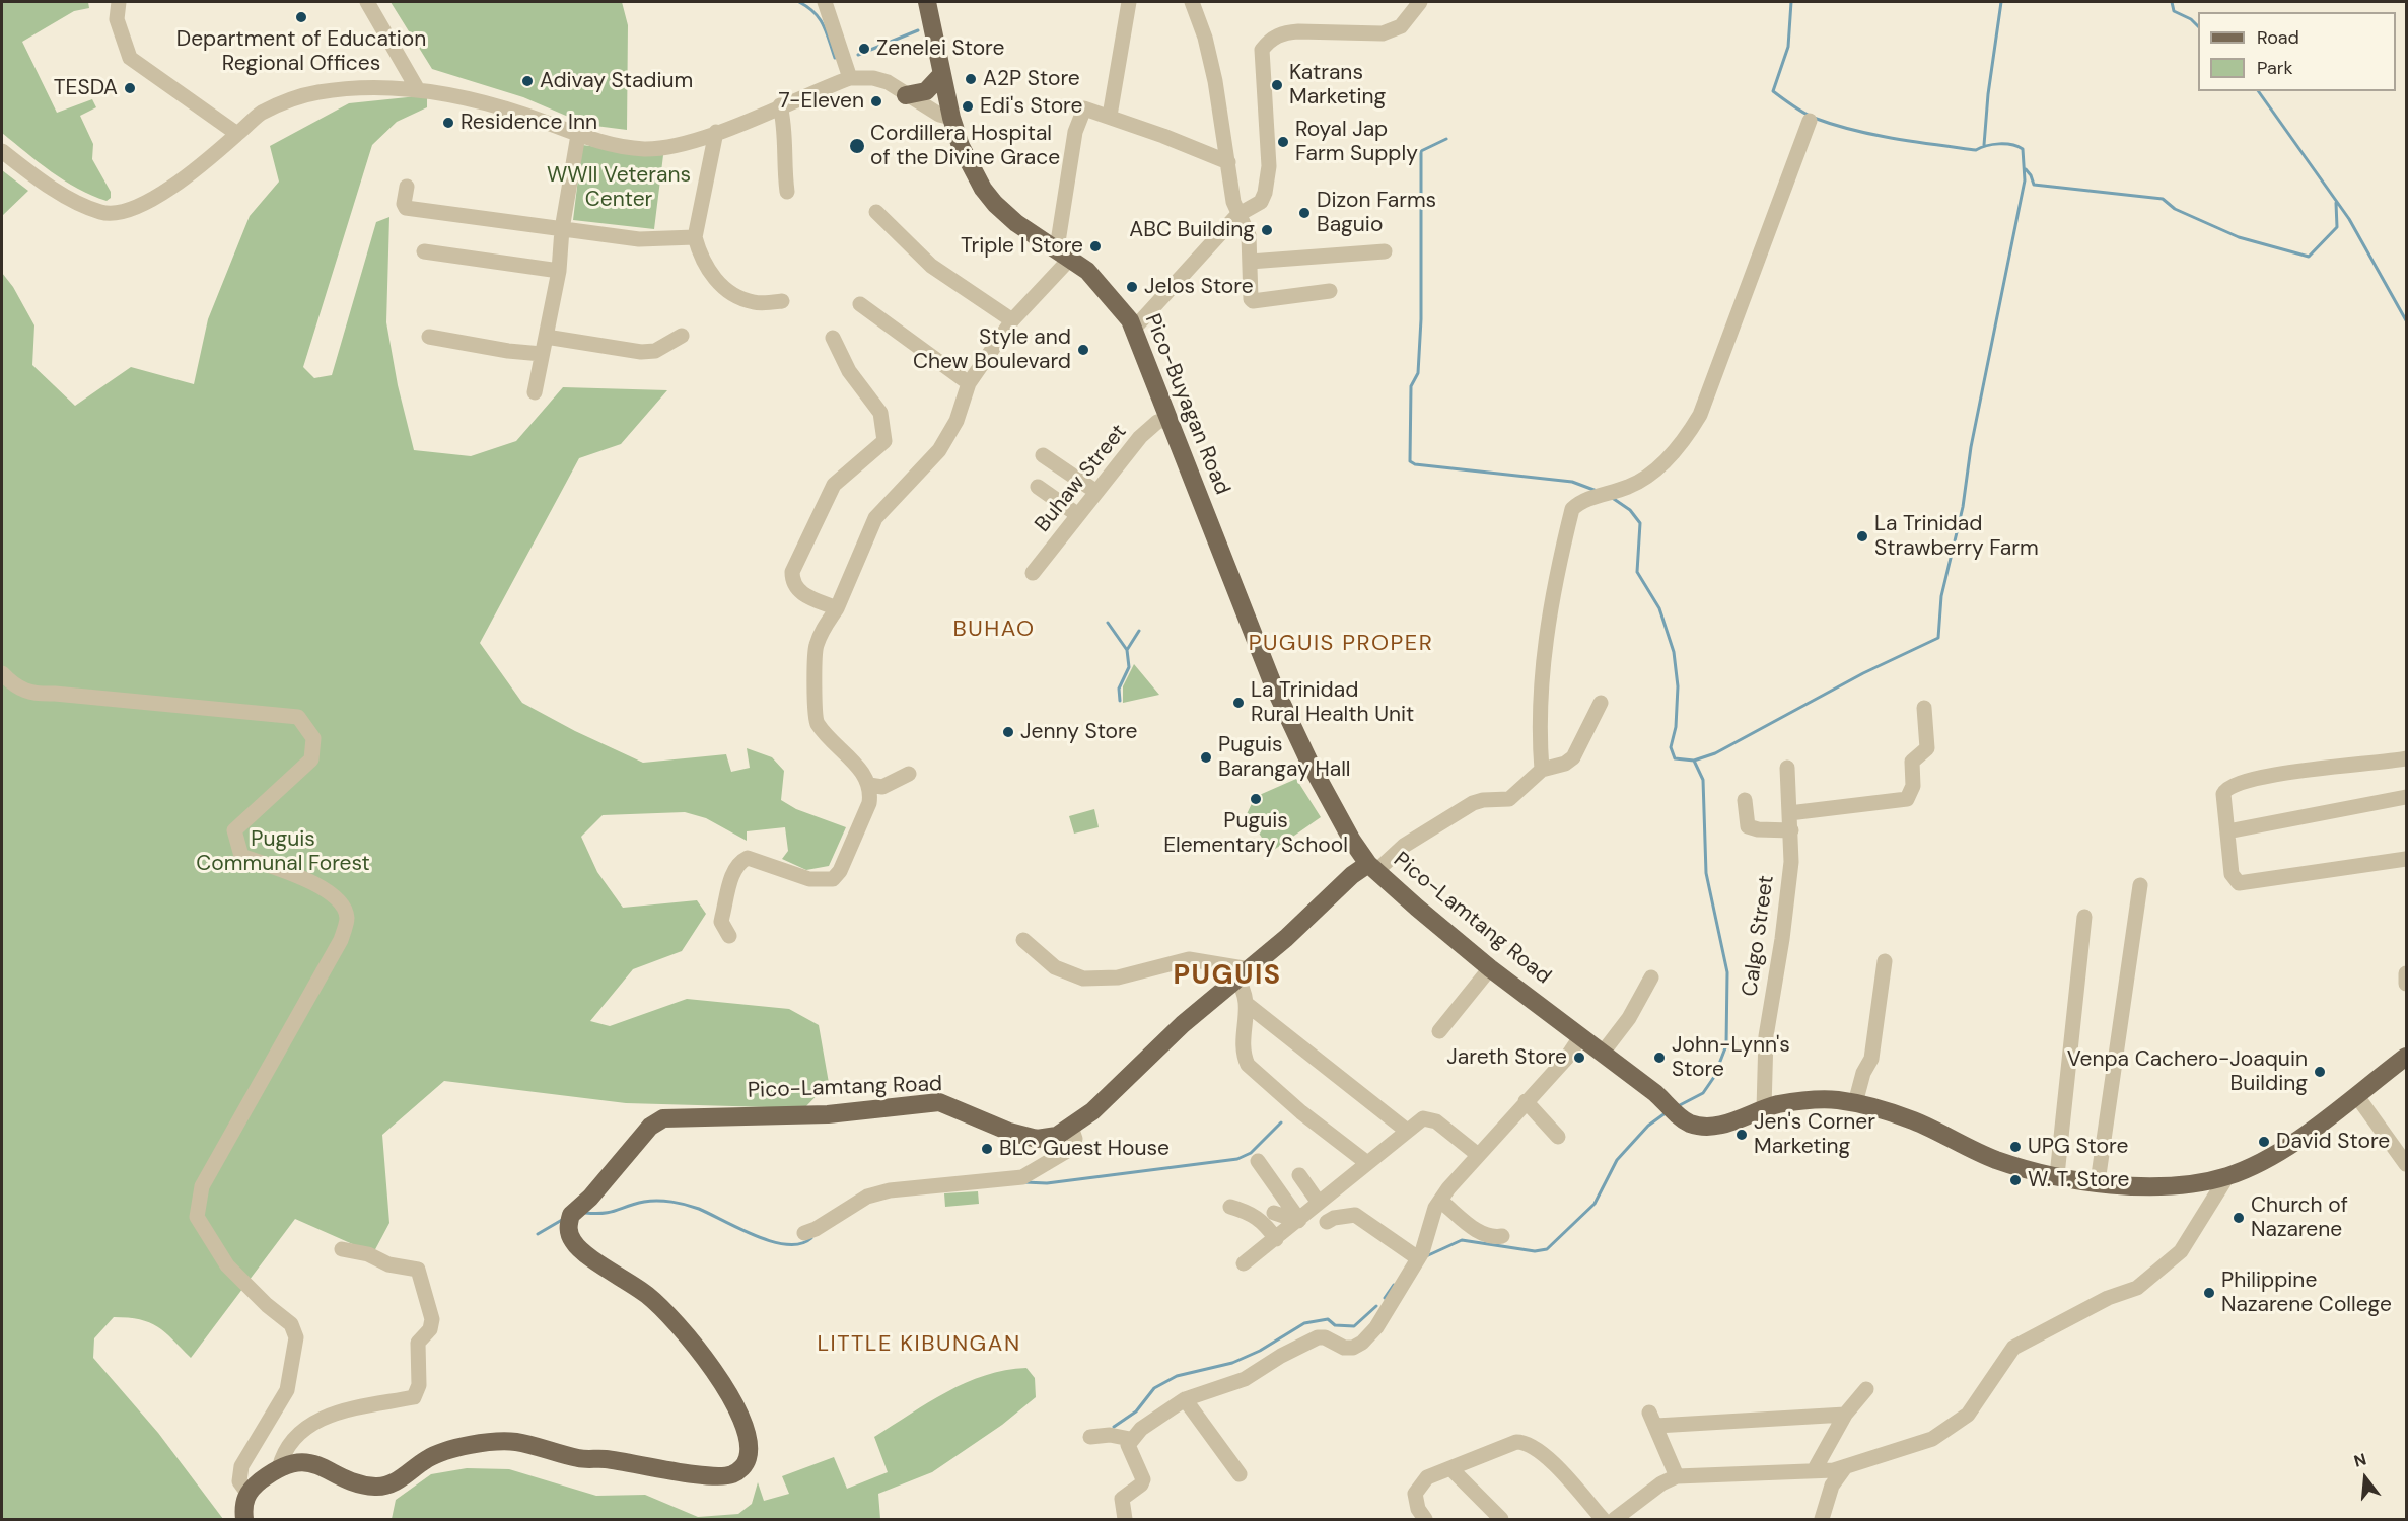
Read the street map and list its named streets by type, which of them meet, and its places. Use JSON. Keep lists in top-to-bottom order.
{
  "streets": {
    "main road": ["Pico-Buyagan Road", "Pico-Lamtang Road"],
    "street": ["Buhaw Street", "Calgo Street"]
  },
  "crossings": [
    ["Pico-Buyagan Road", "Buhaw Street"],
    ["Pico-Buyagan Road", "Pico-Lamtang Road"],
    ["Pico-Lamtang Road", "Calgo Street"]
  ],
  "districts": [
    "BUHAO",
    "PUGUIS PROPER",
    "PUGUIS",
    "LITTLE KIBUNGAN"
  ],
  "parks": ["WWII Veterans Center", "Puguis Communal Forest"],
  "places": [
    "Department of Education Regional Offices",
    "Zenelei Store",
    "A2P Store",
    "Adivay Stadium",
    "Katrans Marketing",
    "TESDA",
    "7-Eleven",
    "Edi's Store",
    "Residence Inn",
    "Royal Jap Farm Supply",
    "Cordillera Hospital of the Divine Grace",
    "Dizon Farms Baguio",
    "ABC Building",
    "Triple I Store",
    "Jelos Store",
    "Style and Chew Boulevard",
    "La Trinidad Strawberry Farm",
    "La Trinidad Rural Health Unit",
    "Jenny Store",
    "Puguis Barangay Hall",
    "Puguis Elementary School",
    "Jareth Store",
    "John-Lynn's Store",
    "Venpa Cachero-Joaquin Building",
    "Jen's Corner Marketing",
    "David Store",
    "UPG Store",
    "BLC Guest House",
    "W. T. Store",
    "Church of Nazarene",
    "Philippine Nazarene College"
  ],
  "legend": ["Road", "Park"],
  "north": "top"
}
